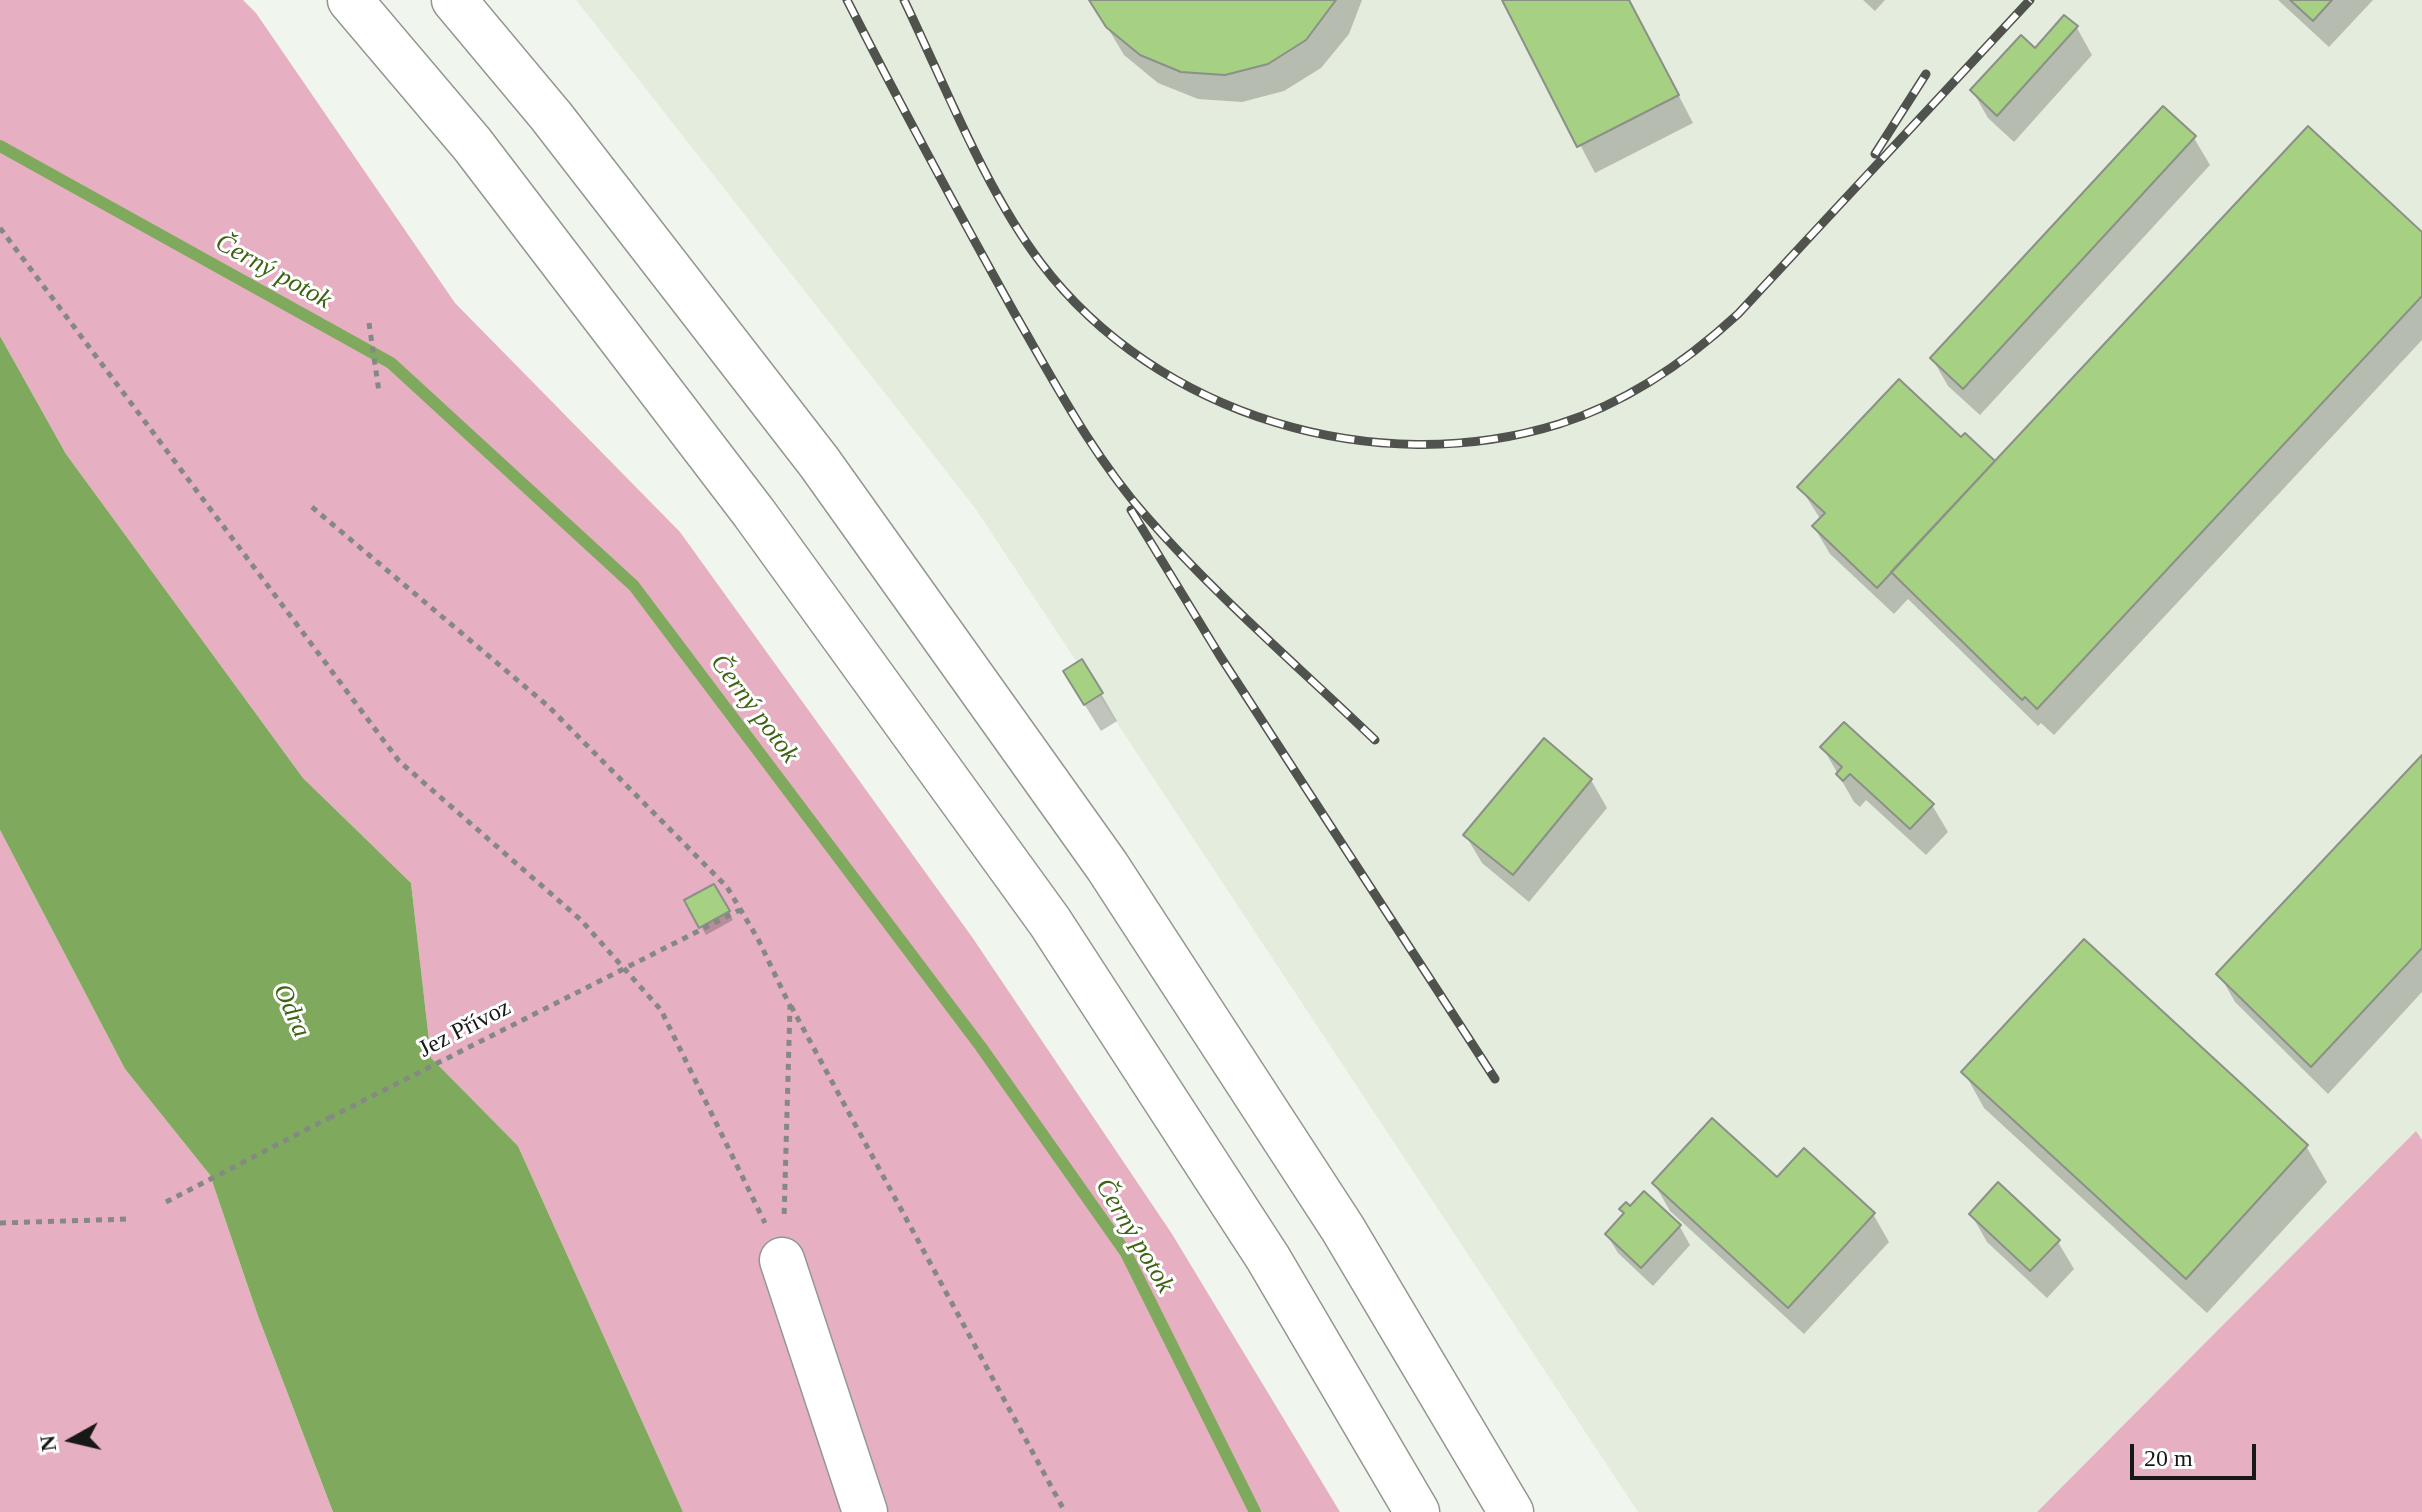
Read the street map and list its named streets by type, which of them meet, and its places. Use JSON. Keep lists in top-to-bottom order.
{
  "streets": {
    "path": ["Jez Přívoz"]
  },
  "water": ["Černý potok", "Odra"],
  "scale_bar": "20 m",
  "north": "left"
}
